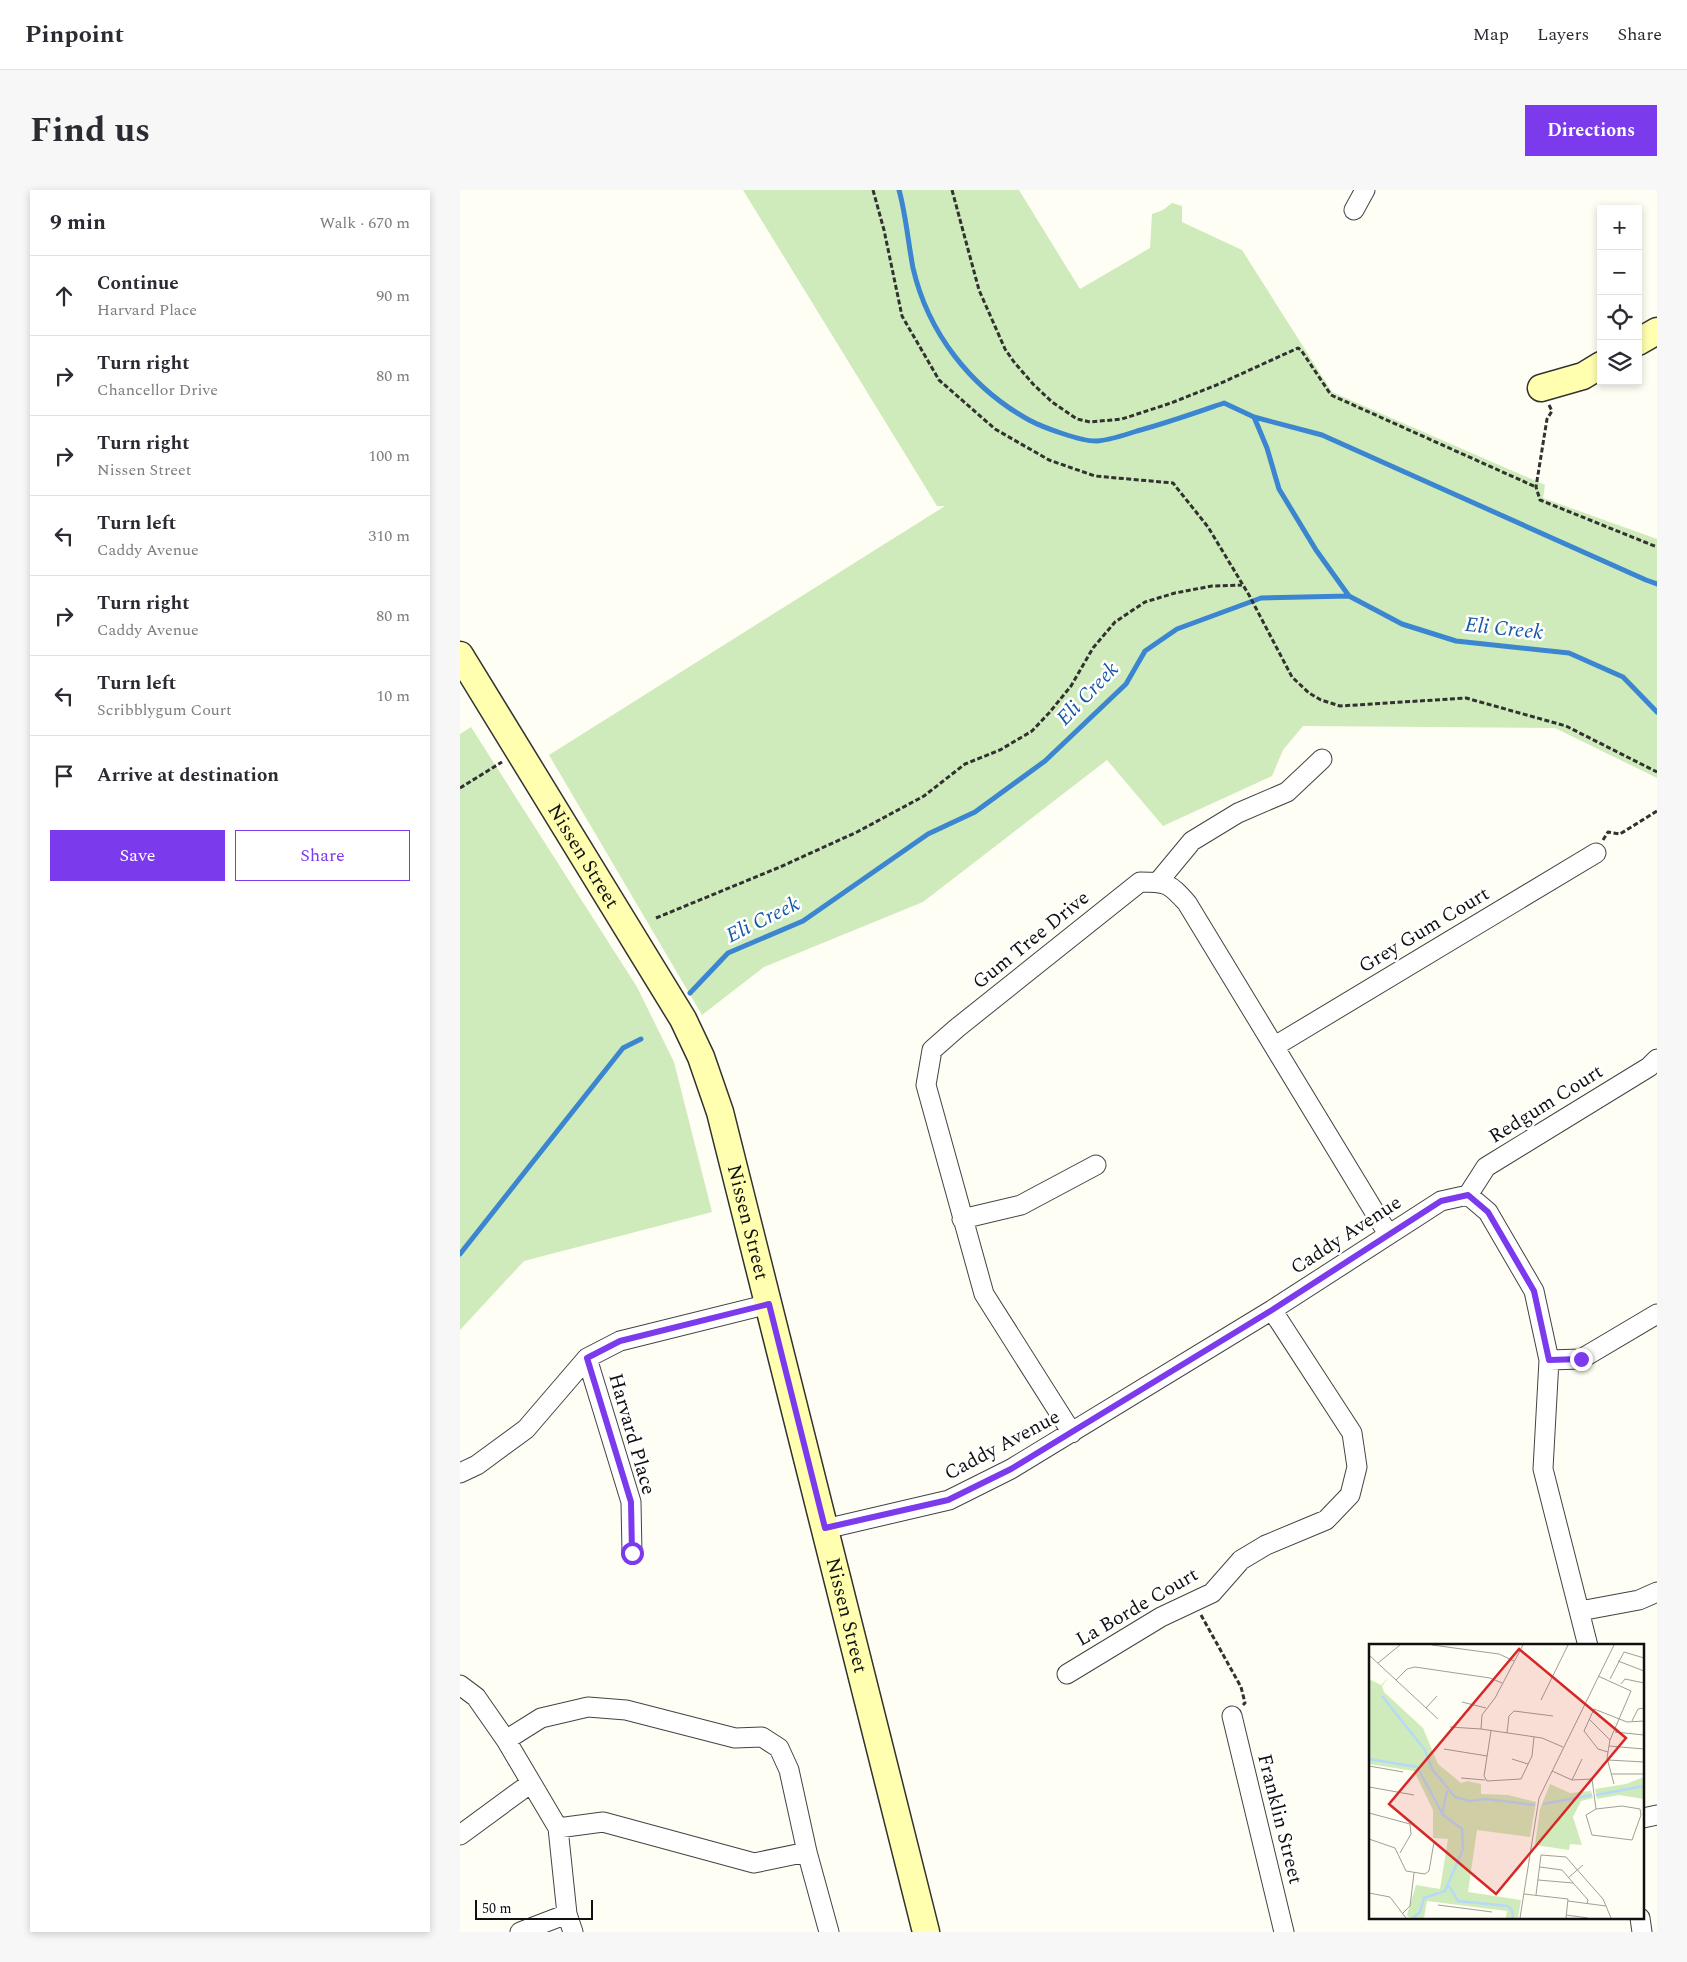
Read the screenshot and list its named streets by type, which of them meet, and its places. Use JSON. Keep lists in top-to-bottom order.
{
  "streets": {
    "street": [
      "Nissen Street",
      "Grey Gum Court",
      "Gum Tree Drive",
      "Redgum Court",
      "Caddy Avenue",
      "Harvard Place",
      "La Borde Court",
      "Franklin Street"
    ]
  },
  "crossings": [
    ["Nissen Street", "Caddy Avenue"],
    ["Gum Tree Drive", "Caddy Avenue"],
    ["Redgum Court", "Caddy Avenue"],
    ["Caddy Avenue", "La Borde Court"]
  ],
  "water": ["Eli Creek"],
  "scale_bar": "50 m",
  "page": {
    "header": "Pinpoint",
    "nav": ["Map", "Layers", "Share"],
    "title": "Find us",
    "buttons": [
      "Directions",
      ["Save", "Share"]
    ],
    "heading": ["9 min", "Walk · 670 m"],
    "map_buttons": ["+", "−"],
    "list": [
      ["Continue", "Harvard Place", "90 m"],
      ["Turn right", "Chancellor Drive", "80 m"],
      ["Turn right", "Nissen Street", "100 m"],
      ["Turn left", "Caddy Avenue", "310 m"],
      ["Turn right", "Caddy Avenue", "80 m"],
      ["Turn left", "Scribblygum Court", "10 m"],
      "Arrive at destination"
    ],
    "scale": "50 m"
  }
}
